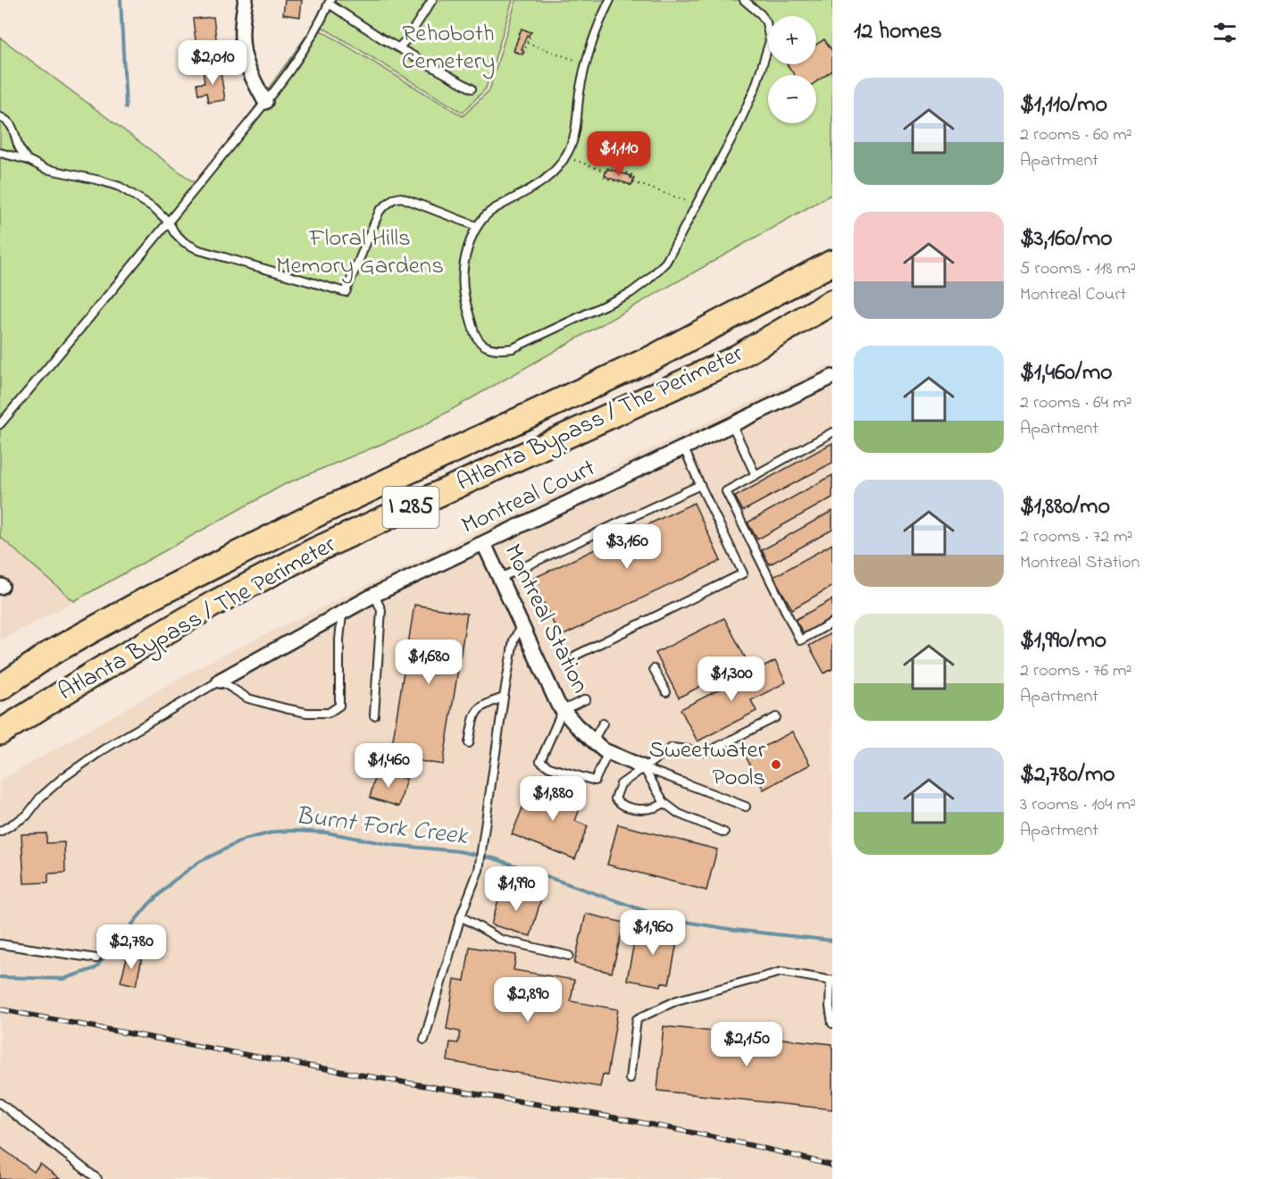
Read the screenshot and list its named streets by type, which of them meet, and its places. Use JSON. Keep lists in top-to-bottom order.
{
  "streets": {
    "highway": ["Atlanta Bypass / The Perimeter", "I 285"],
    "street": ["Montreal Court", "Montreal Station"]
  },
  "crossings": [
    ["Montreal Court", "Montreal Station"]
  ],
  "water": ["Burnt Fork Creek"],
  "parks": ["Rehoboth Cemetery", "Floral Hills Memory Gardens"],
  "places": ["Sweetwater Pools"],
  "page": {
    "heading": "12 homes",
    "map_buttons": ["+", "−"],
    "price": [
      "$2,010",
      "$1,110",
      "$3,160",
      "$1,680",
      "$1,300",
      "$1,460",
      "$1,880",
      "$1,990",
      "$1,960",
      "$2,780",
      "$2,890",
      "$2,150"
    ],
    "list": [
      {
        "name": "$1,110/mo",
        "note": "2 rooms · 60 m² · Apartment"
      },
      {
        "name": "$3,160/mo",
        "note": "5 rooms · 118 m² · Montreal Court"
      },
      {
        "name": "$1,460/mo",
        "note": "2 rooms · 64 m² · Apartment"
      },
      {
        "name": "$1,880/mo",
        "note": "2 rooms · 72 m² · Montreal Station"
      },
      {
        "name": "$1,990/mo",
        "note": "2 rooms · 76 m² · Apartment"
      },
      {
        "name": "$2,780/mo",
        "note": "3 rooms · 104 m² · Apartment"
      }
    ]
  }
}
